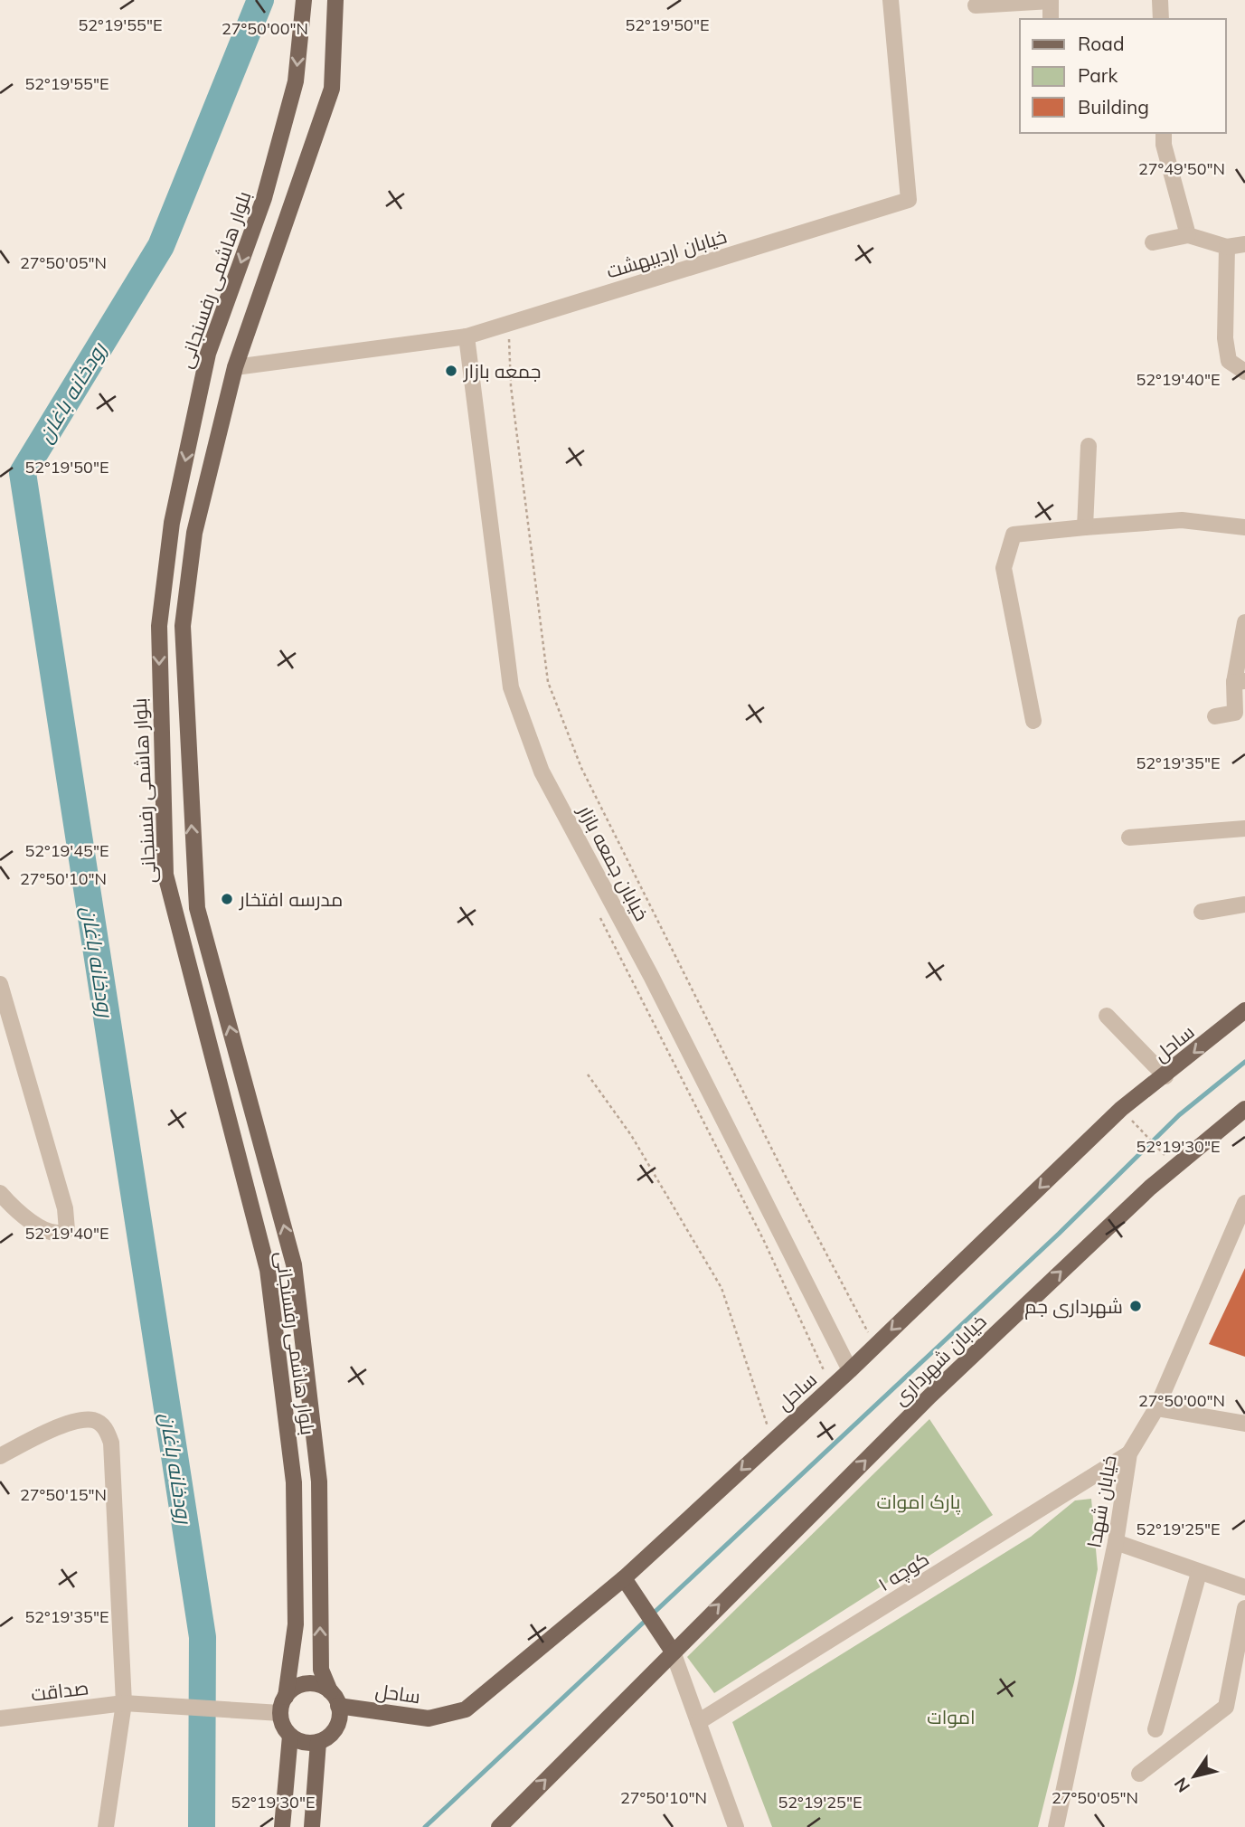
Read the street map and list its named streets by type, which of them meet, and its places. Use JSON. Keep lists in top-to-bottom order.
{
  "streets": {
    "main road": ["بلوار هاشمی رفسنجانی", "ساحل", "خیابان شهرداری"],
    "street": [
      "خیابان اردیبهشت",
      "خیابان جمعه بازار",
      "خیابان شهدا",
      "کوچه ۱",
      "صداقت"
    ]
  },
  "crossings": [
    ["خیابان اردیبهشت", "بلوار هاشمی رفسنجانی"],
    ["خیابان اردیبهشت", "خیابان جمعه بازار"],
    ["بلوار هاشمی رفسنجانی", "ساحل"],
    ["بلوار هاشمی رفسنجانی", "صداقت"],
    ["خیابان جمعه بازار", "ساحل"],
    ["ساحل", "صداقت"],
    ["خیابان شهدا", "کوچه ۱"]
  ],
  "one_way": ["ساحل", "خیابان شهرداری"],
  "water": ["رودخانه باغان"],
  "parks": ["پارک اموات", "اموات"],
  "places": ["جمعه بازار", "مدرسه افتخار", "شهرداری جم"],
  "legend": ["Road", "Park", "Building"],
  "north": "bottom left",
  "coordinates": [
    "52°19'55\"E",
    "52°19'50\"E",
    "27°50'00\"N",
    "27°49'50\"N",
    "27°50'05\"N",
    "52°19'40\"E",
    "52°19'35\"E",
    "52°19'45\"E",
    "27°50'10\"N",
    "52°19'30\"E",
    "27°50'15\"N",
    "52°19'25\"E"
  ]
}
